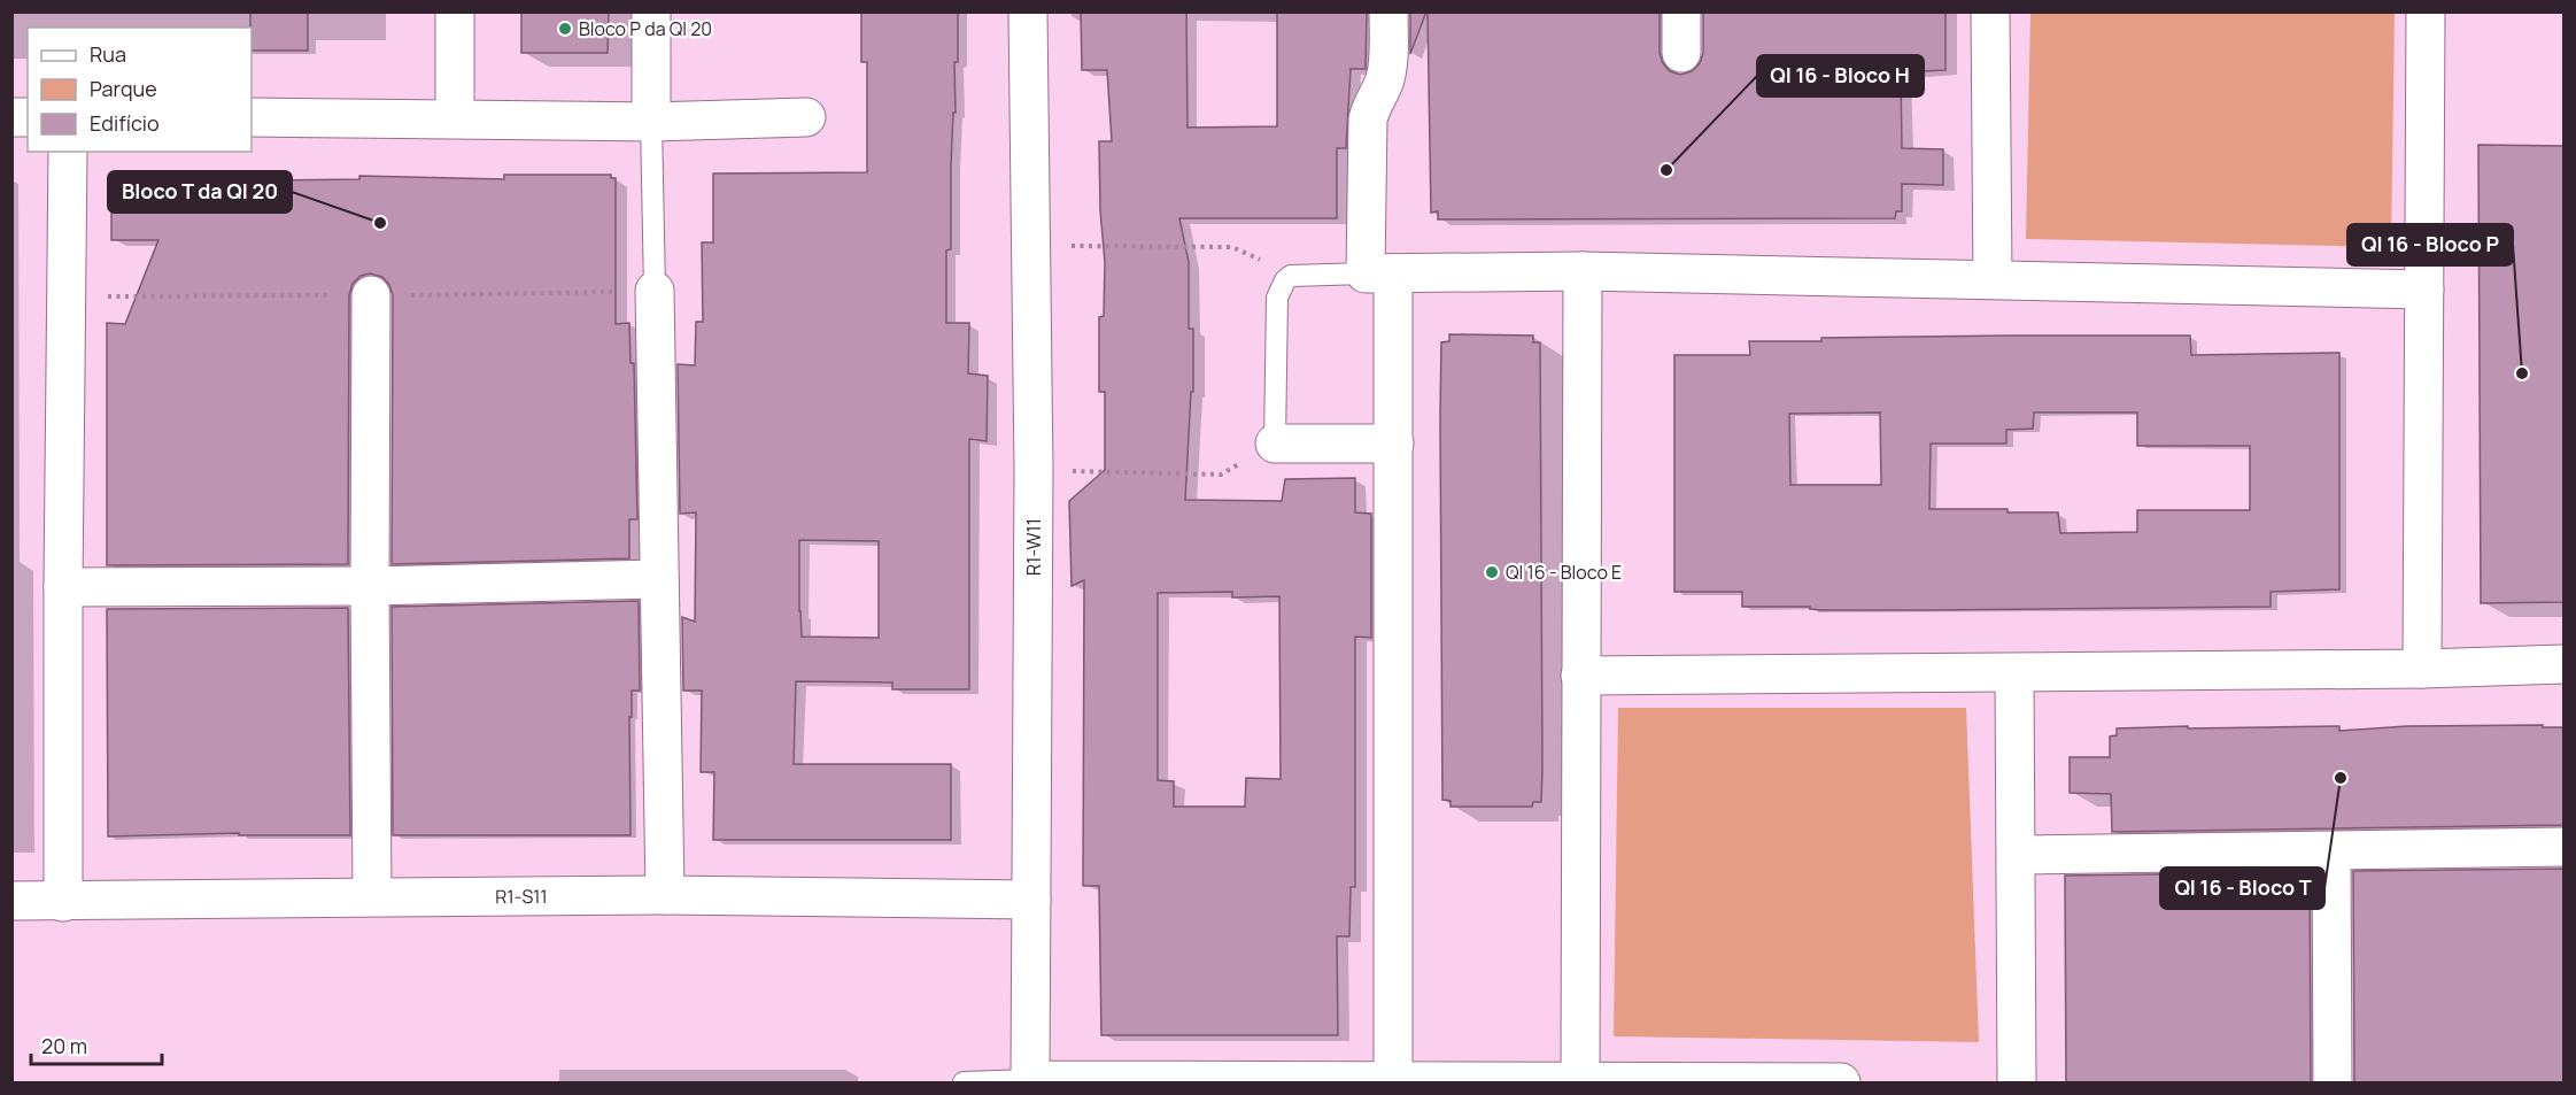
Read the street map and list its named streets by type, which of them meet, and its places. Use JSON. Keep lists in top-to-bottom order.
{
  "streets": {
    "street": ["R1-W11", "R1-S11"]
  },
  "crossings": [
    ["R1-W11", "R1-S11"]
  ],
  "places": [
    "Bloco P da QI 20",
    "QI 16 - Bloco H",
    "Bloco T da QI 20",
    "QI 16 - Bloco P",
    "QI 16 - Bloco E",
    "QI 16 - Bloco T"
  ],
  "legend": ["Rua", "Parque", "Edifício"],
  "scale_bar": "20 m"
}
